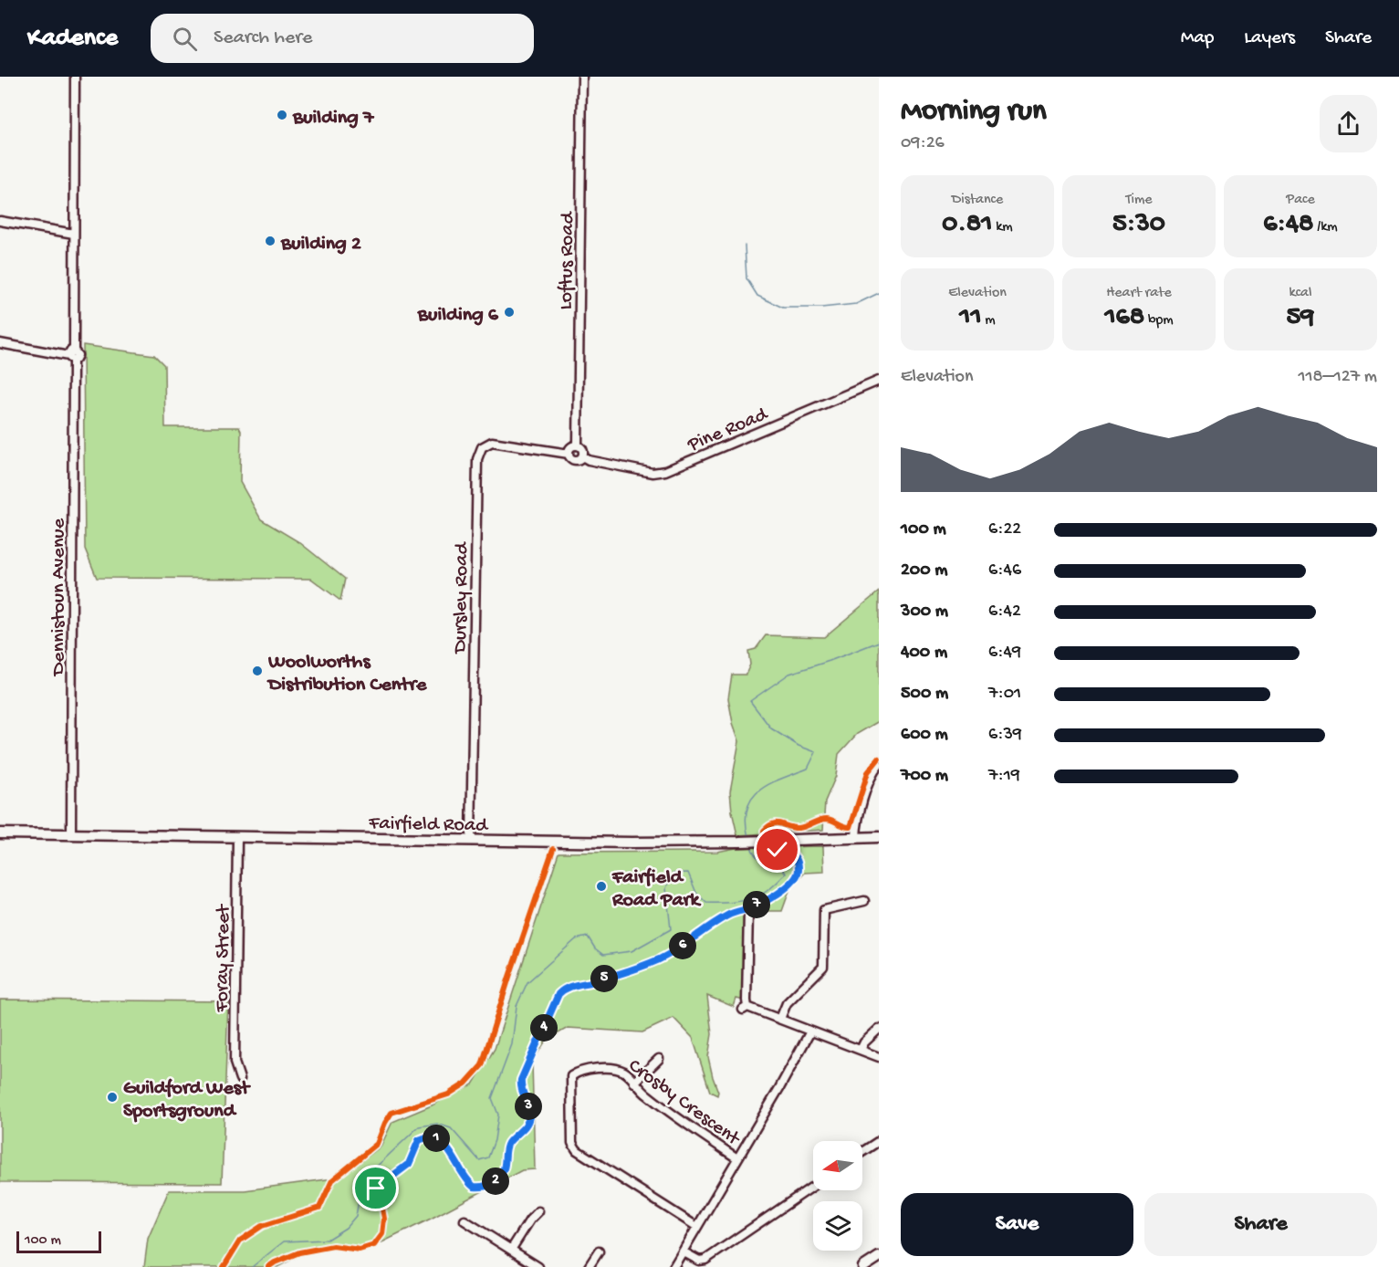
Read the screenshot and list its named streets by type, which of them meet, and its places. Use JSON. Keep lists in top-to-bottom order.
{
  "streets": {
    "main road": ["Fairfield Road"],
    "street": [
      "Loftus Road",
      "Pine Road",
      "Dennistoun Avenue",
      "Dursley Road",
      "Foray Street",
      "Crosby Crescent"
    ]
  },
  "crossings": [
    ["Loftus Road", "Pine Road"],
    ["Loftus Road", "Dursley Road"],
    ["Pine Road", "Dursley Road"],
    ["Dennistoun Avenue", "Fairfield Road"],
    ["Dursley Road", "Fairfield Road"],
    ["Fairfield Road", "Foray Street"]
  ],
  "places": [
    "Building 7",
    "Building 2",
    "Building 6",
    "Woolworths Distribution Centre",
    "Fairfield Road Park",
    "Guildford West Sportsground"
  ],
  "scale_bar": "100 m",
  "north": "left",
  "page": {
    "header": "Kadence",
    "search": "Search here",
    "nav": ["Map", "Layers", "Share"],
    "heading": ["Morning run", "09:26"],
    "stats": [
      ["Distance", "0.81 km"],
      ["Time", "5:30"],
      ["Pace", "6:48 /km"],
      ["Elevation", "11 m"],
      ["Heart rate", "168 bpm"],
      ["kcal", "59"]
    ],
    "chart": ["Elevation", "118–127 m"],
    "list": [
      {
        "name": "100 m",
        "note": "6:22"
      },
      {
        "name": "200 m",
        "note": "6:46"
      },
      {
        "name": "300 m",
        "note": "6:42"
      },
      {
        "name": "400 m",
        "note": "6:49"
      },
      {
        "name": "500 m",
        "note": "7:01"
      },
      {
        "name": "600 m",
        "note": "6:39"
      },
      {
        "name": "700 m",
        "note": "7:19"
      }
    ],
    "pins": [
      "7",
      "6",
      "5",
      "4",
      "3",
      "1",
      "2"
    ],
    "buttons": ["Save", "Share"],
    "scale": "100 m"
  }
}
